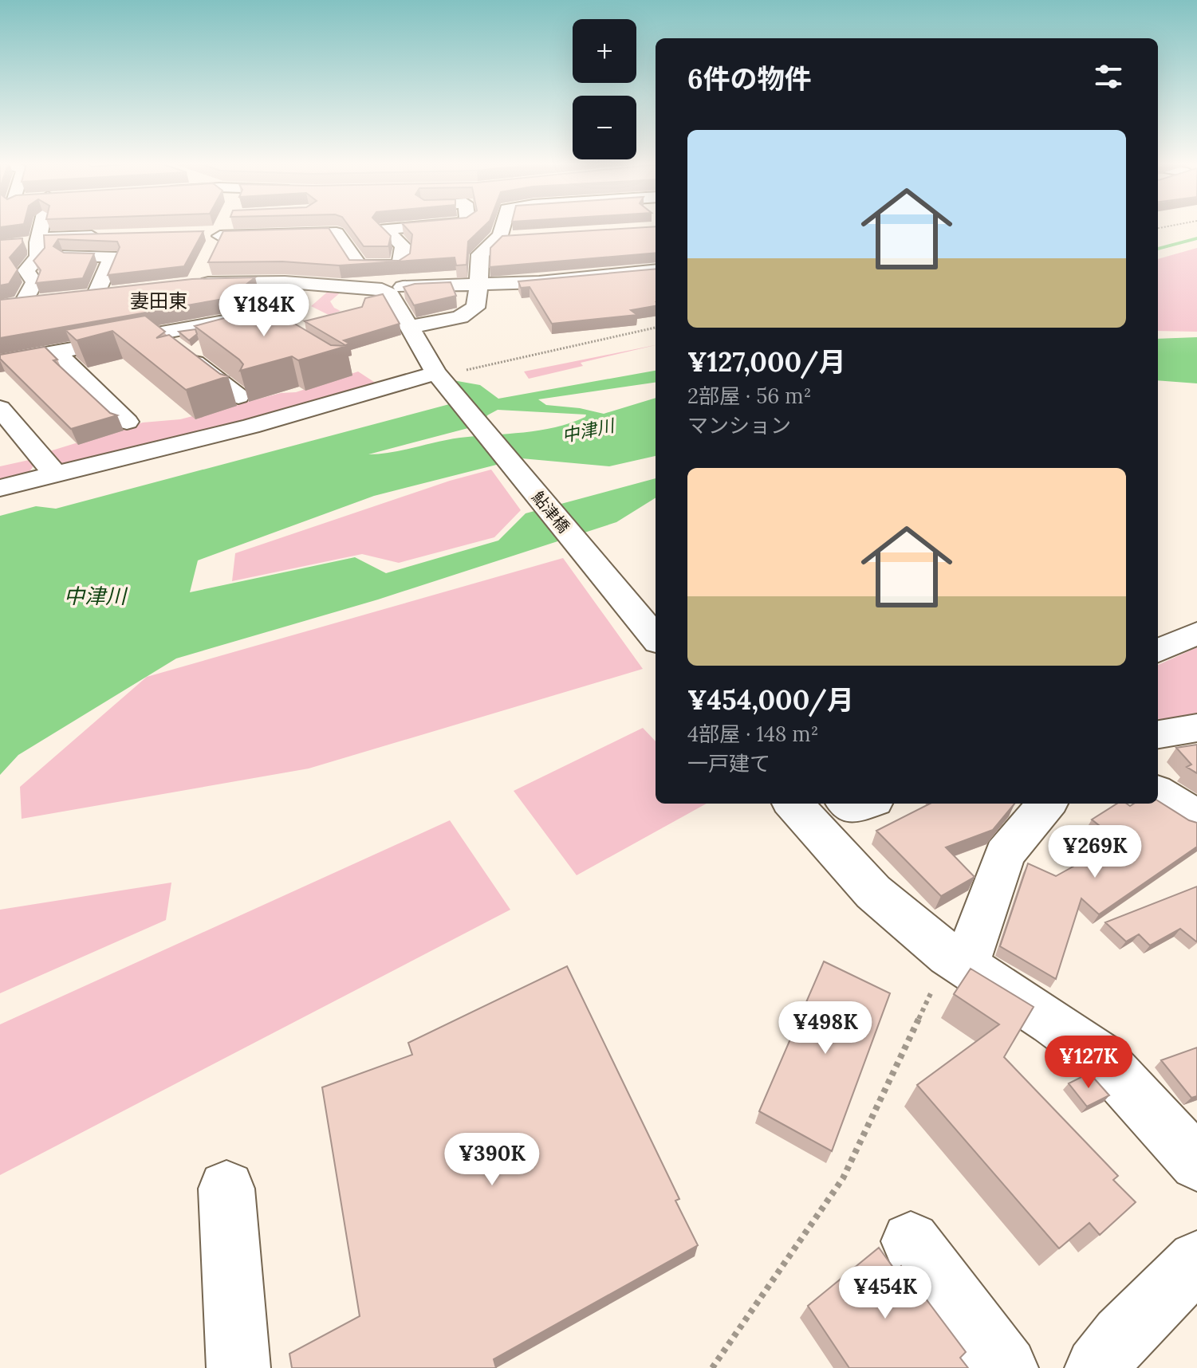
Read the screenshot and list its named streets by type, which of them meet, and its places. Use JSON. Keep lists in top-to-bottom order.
{
  "streets": {
    "street": ["鮎津橋"]
  },
  "districts": ["妻田東"],
  "water": ["中津川"],
  "page": {
    "map_buttons": ["+", "−"],
    "heading": "6件の物件",
    "list": [
      {
        "name": "¥127,000/月",
        "note": "2部屋 · 56 m² · マンション"
      },
      {
        "name": "¥454,000/月",
        "note": "4部屋 · 148 m² · 一戸建て"
      }
    ],
    "price": [
      "¥184K",
      "¥269K",
      "¥498K",
      "¥127K",
      "¥390K",
      "¥454K"
    ]
  }
}
